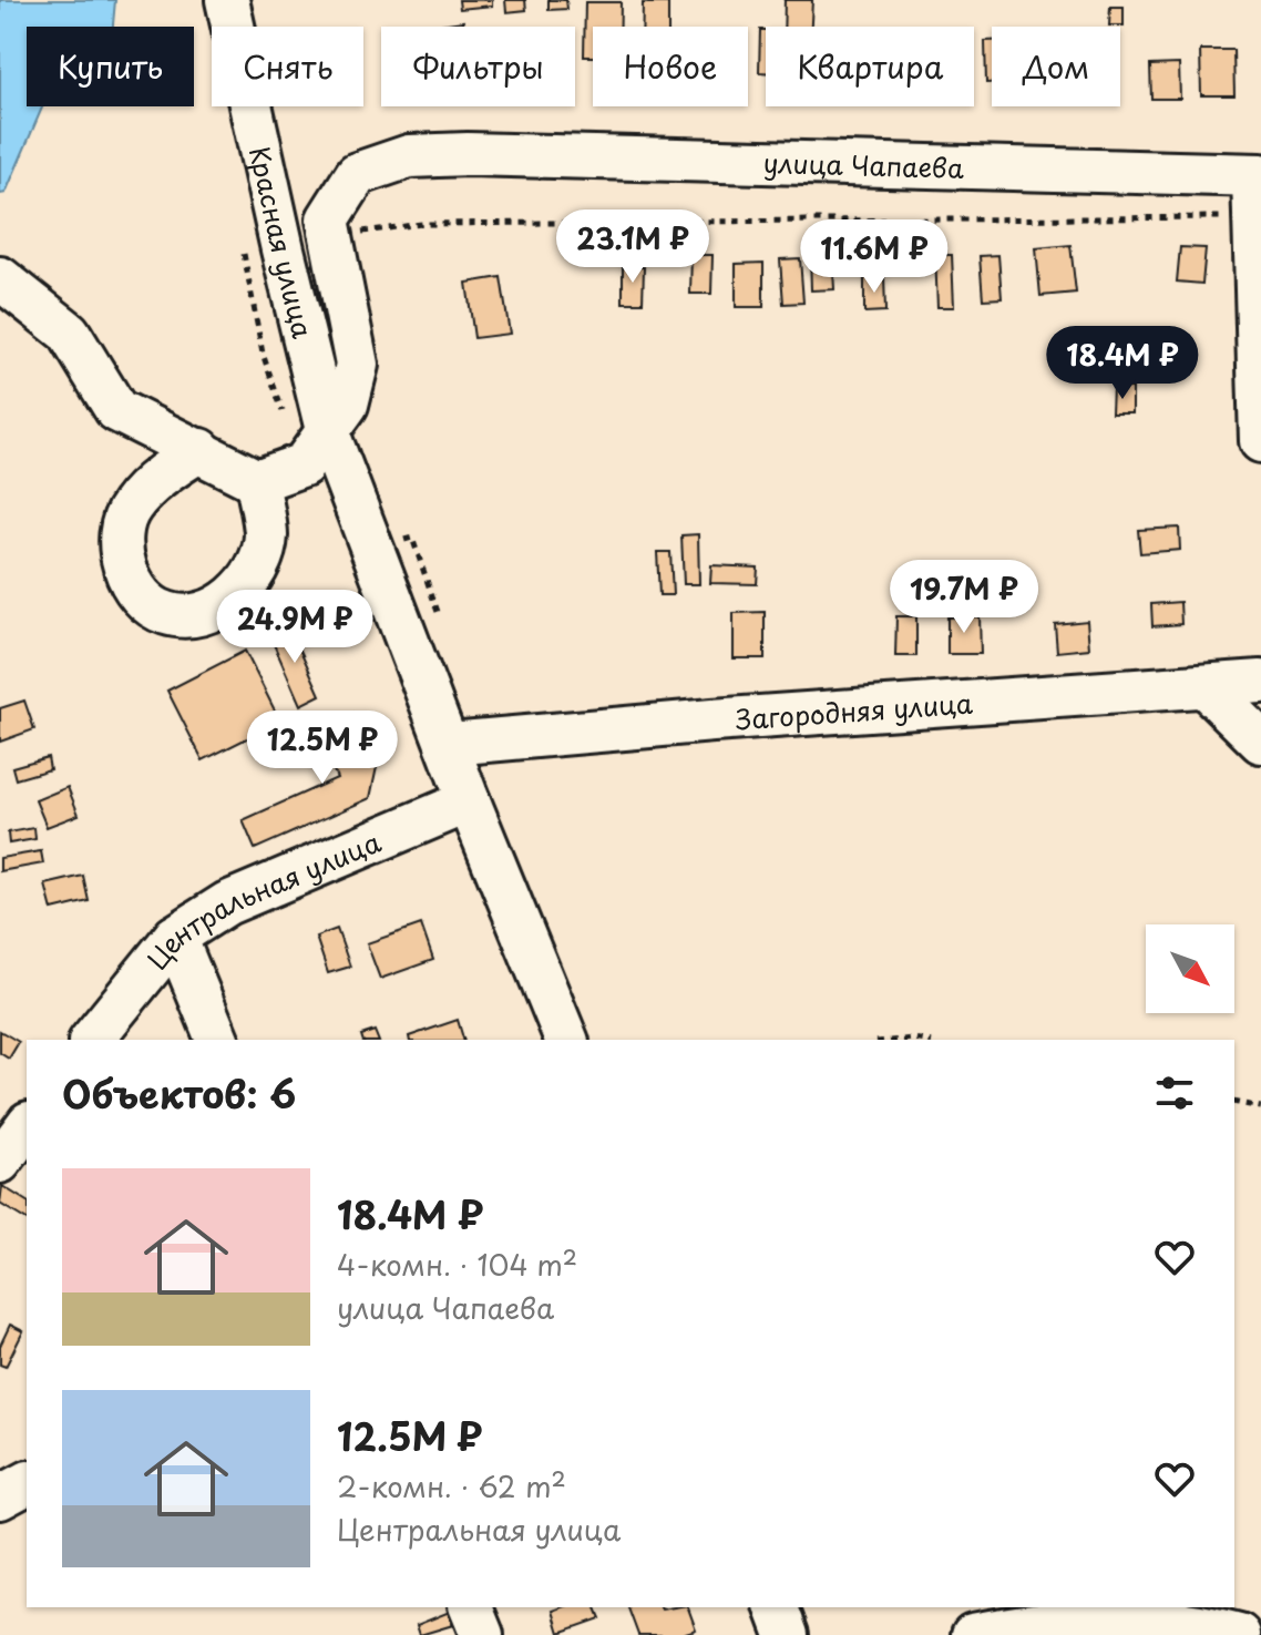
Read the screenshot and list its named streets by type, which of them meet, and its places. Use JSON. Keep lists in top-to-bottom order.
{
  "streets": {
    "street": [
      "улица Чапаева",
      "Красная улица",
      "Загородняя улица",
      "Центральная улица"
    ]
  },
  "crossings": [
    ["Красная улица", "Загородняя улица"],
    ["Красная улица", "Центральная улица"]
  ],
  "north": "bottom right",
  "page": {
    "chip": [
      "Купить",
      "Снять",
      "Фильтры",
      "Новое",
      "Квартира",
      "Дом"
    ],
    "price": [
      "23.1M ₽",
      "11.6M ₽",
      "18.4M ₽",
      "19.7M ₽",
      "24.9M ₽",
      "12.5M ₽"
    ],
    "heading": "Объектов: 6",
    "list": [
      {
        "name": "18.4M ₽",
        "note": "4-комн. · 104 m² · улица Чапаева"
      },
      {
        "name": "12.5M ₽",
        "note": "2-комн. · 62 m² · Центральная улица"
      }
    ]
  }
}
